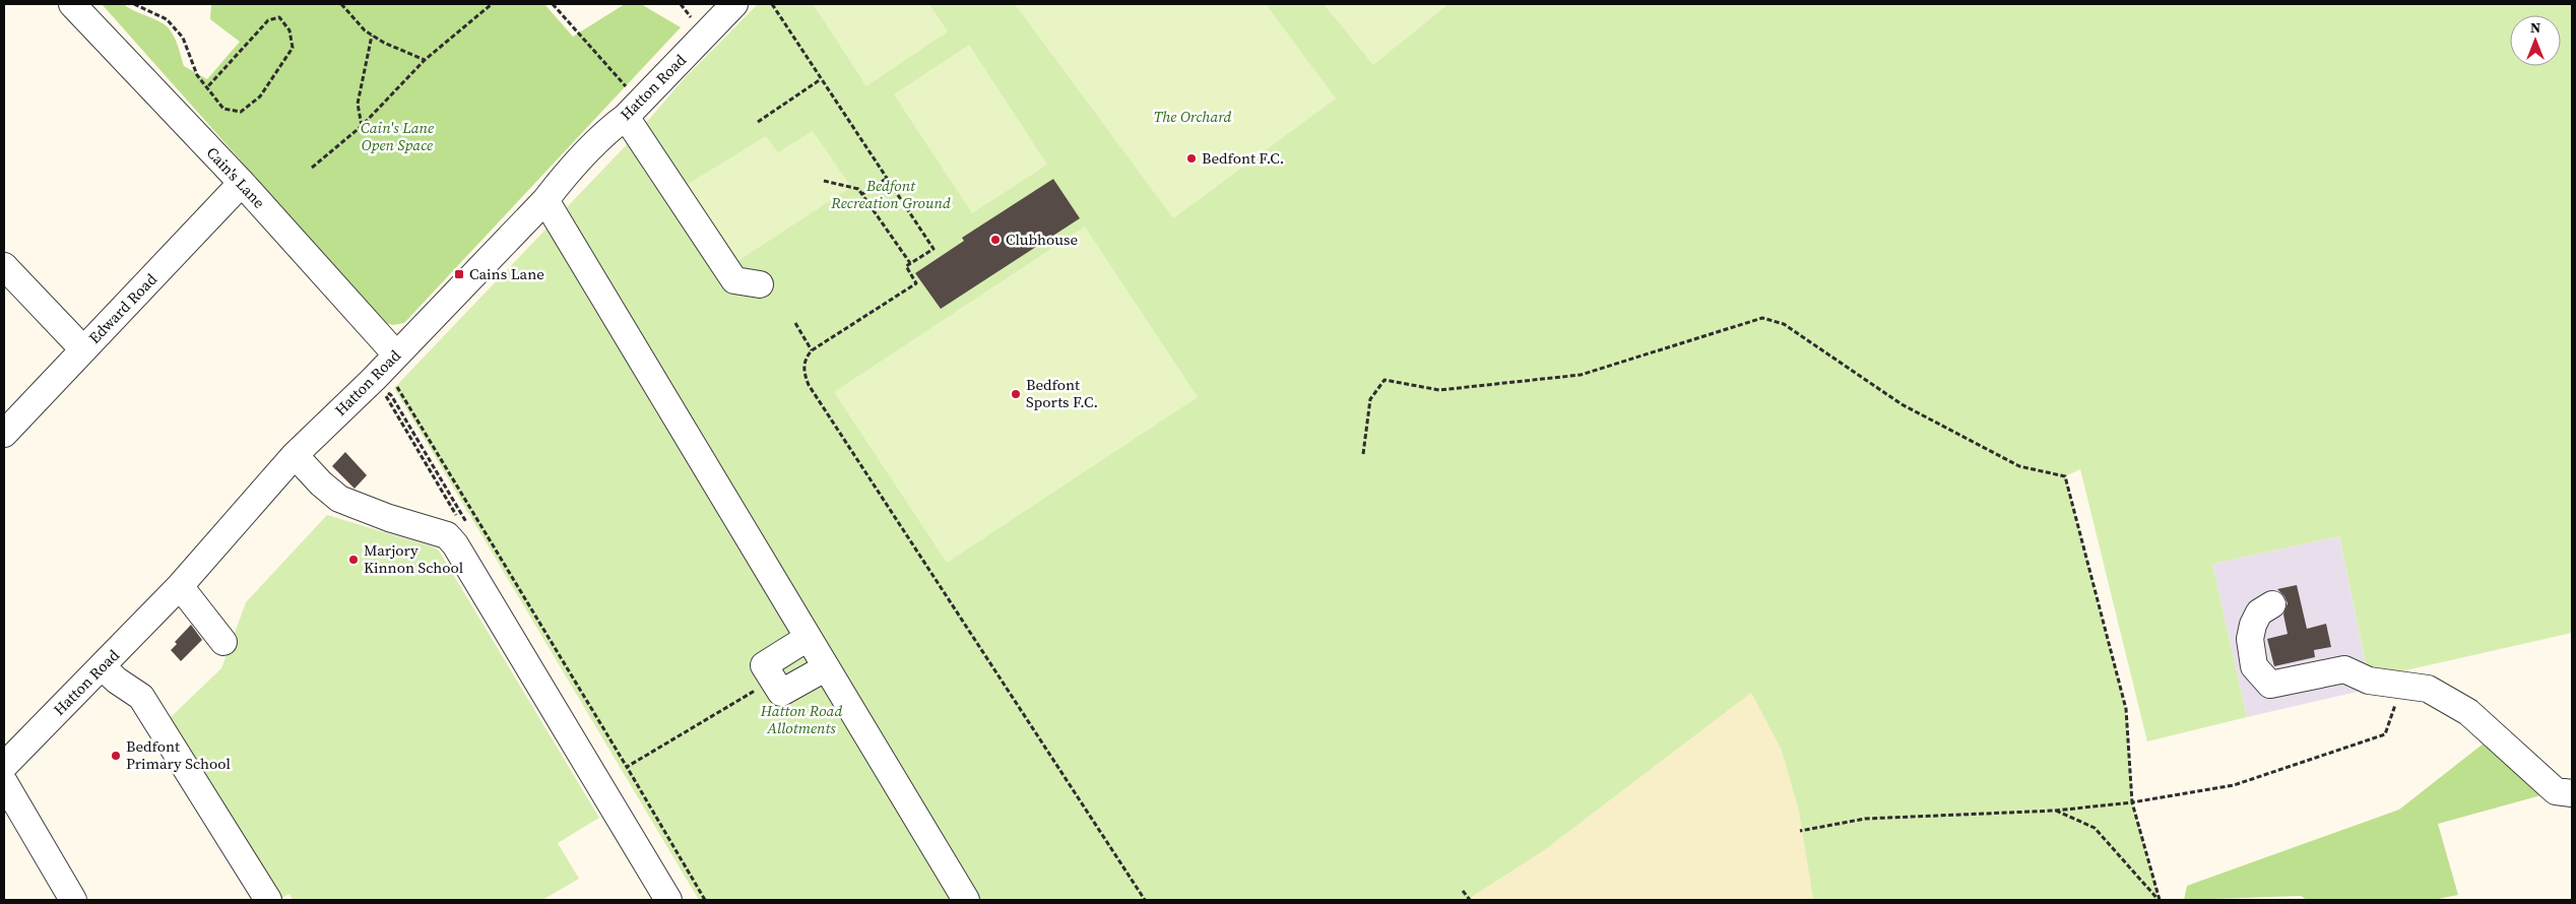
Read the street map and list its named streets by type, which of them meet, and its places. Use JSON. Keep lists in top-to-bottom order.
{
  "streets": {
    "street": ["Hatton Road", "Cain's Lane", "Edward Road"]
  },
  "crossings": [
    ["Hatton Road", "Cain's Lane"],
    ["Cain's Lane", "Edward Road"]
  ],
  "parks": [
    "The Orchard",
    "Cain's Lane Open Space",
    "Bedfont Recreation Ground",
    "Hatton Road Allotments"
  ],
  "places": {
    "other": [
      "Bedfont F.C.",
      "Clubhouse",
      "Bedfont Sports F.C.",
      "Marjory Kinnon School",
      "Bedfont Primary School"
    ],
    "transit": ["Cains Lane"]
  },
  "north": "top"
}
